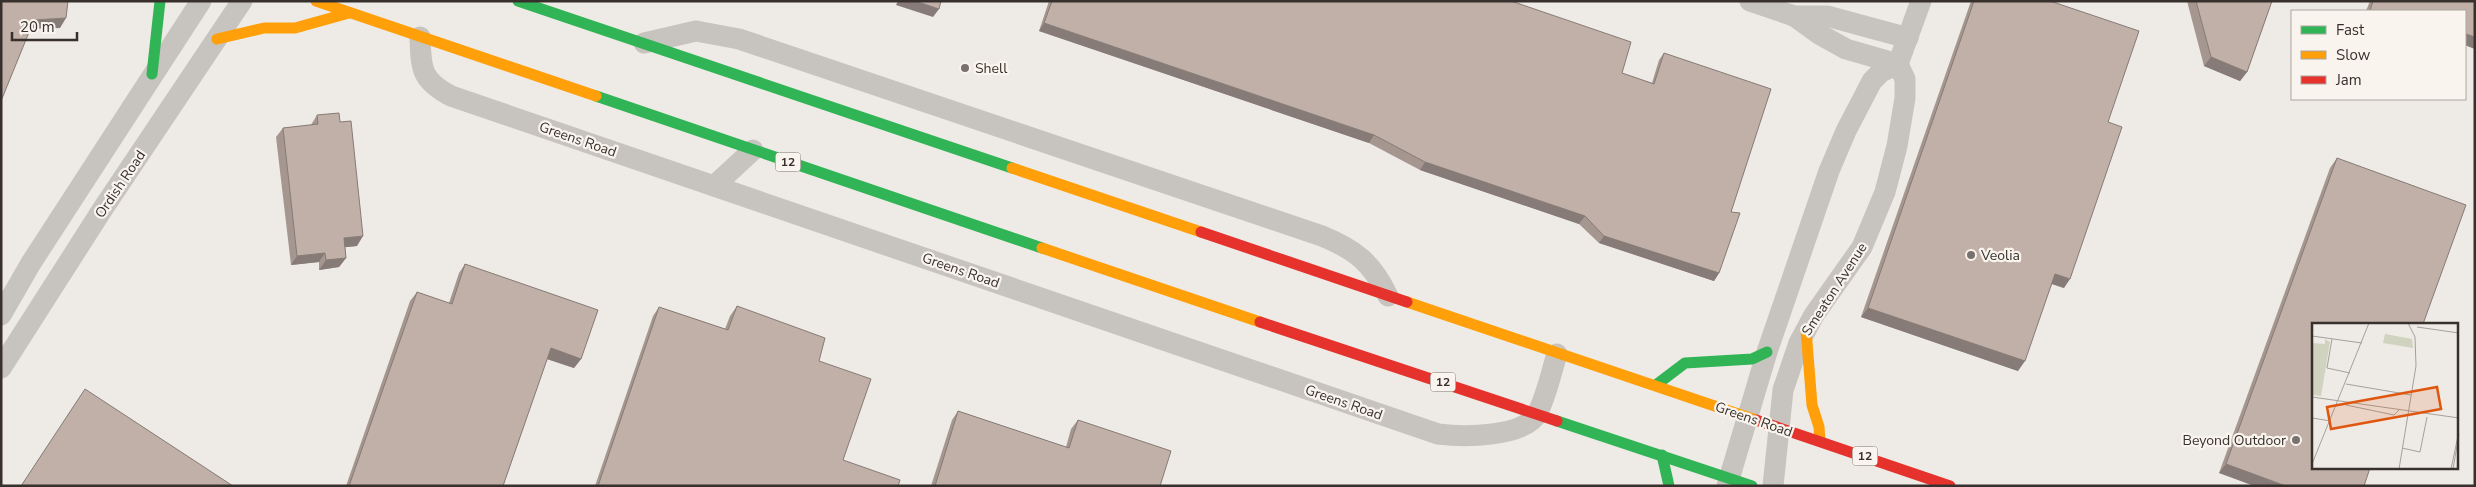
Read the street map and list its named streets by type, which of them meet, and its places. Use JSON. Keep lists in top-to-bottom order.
{
  "streets": {
    "main road": ["Greens Road", "12"],
    "street": ["Ordish Road", "Smeaton Avenue"]
  },
  "crossings": [
    ["Greens Road", "12"],
    ["Greens Road", "Smeaton Avenue"]
  ],
  "places": ["Shell", "Veolia", "Beyond Outdoor"],
  "legend": ["Fast", "Slow", "Jam"],
  "scale_bar": "20 m"
}
